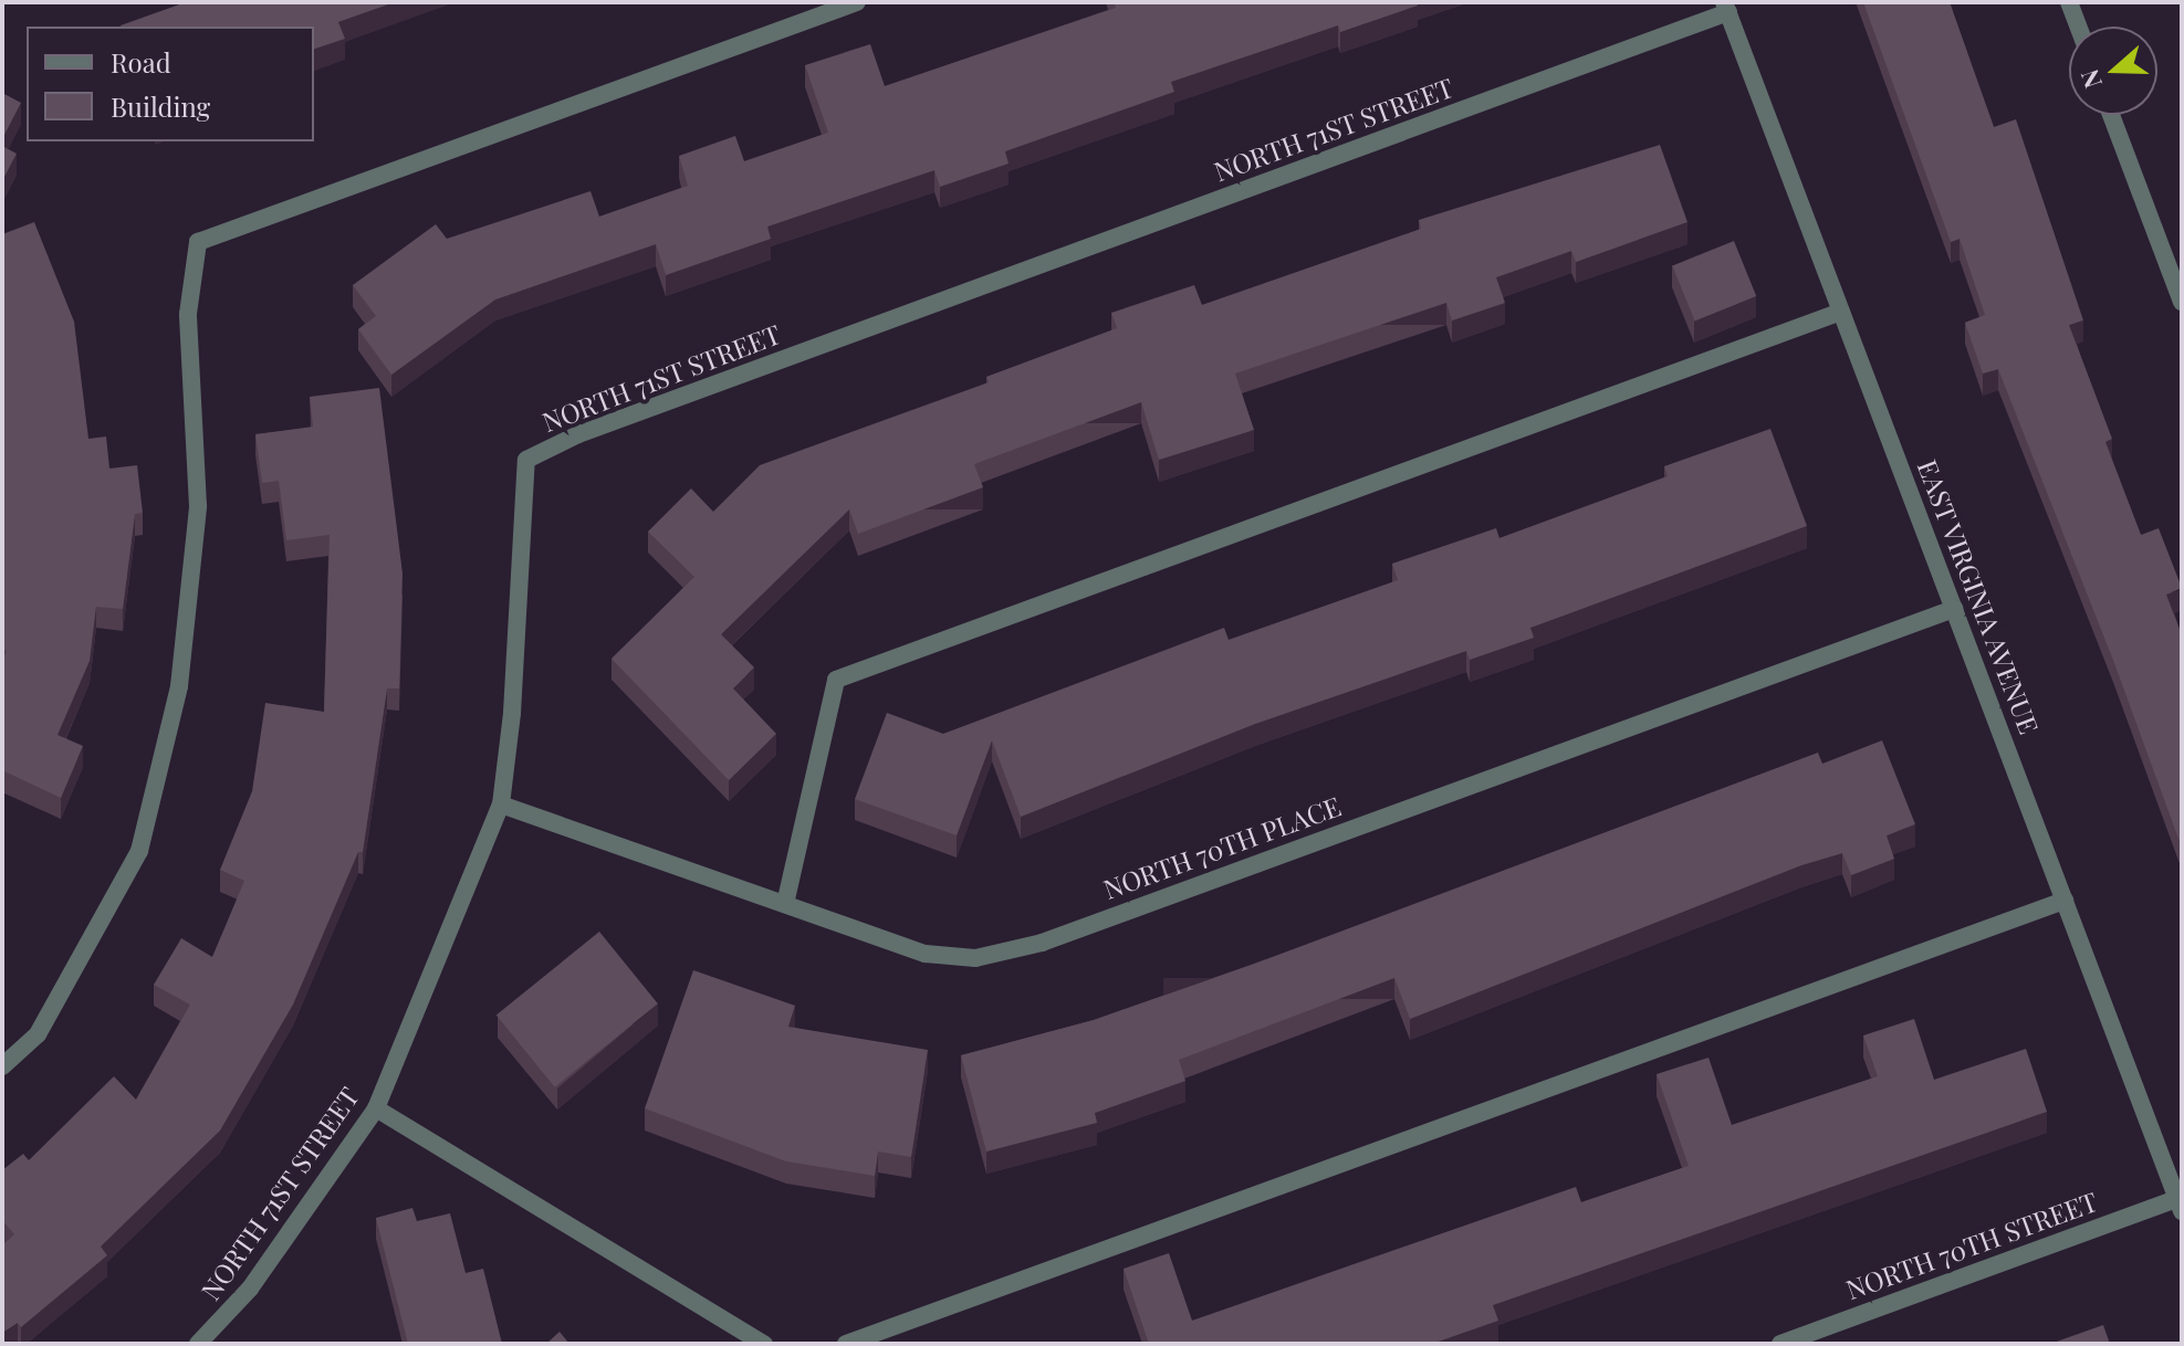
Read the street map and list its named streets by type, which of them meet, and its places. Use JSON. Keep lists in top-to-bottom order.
{
  "streets": {
    "street": [
      "NORTH 71ST STREET",
      "EAST VIRGINIA AVENUE",
      "NORTH 70TH PLACE",
      "NORTH 70TH STREET"
    ]
  },
  "crossings": [
    ["NORTH 71ST STREET", "EAST VIRGINIA AVENUE"],
    ["NORTH 71ST STREET", "NORTH 70TH PLACE"],
    ["EAST VIRGINIA AVENUE", "NORTH 70TH PLACE"],
    ["EAST VIRGINIA AVENUE", "NORTH 70TH STREET"]
  ],
  "legend": ["Road", "Building"],
  "north": "left"
}
